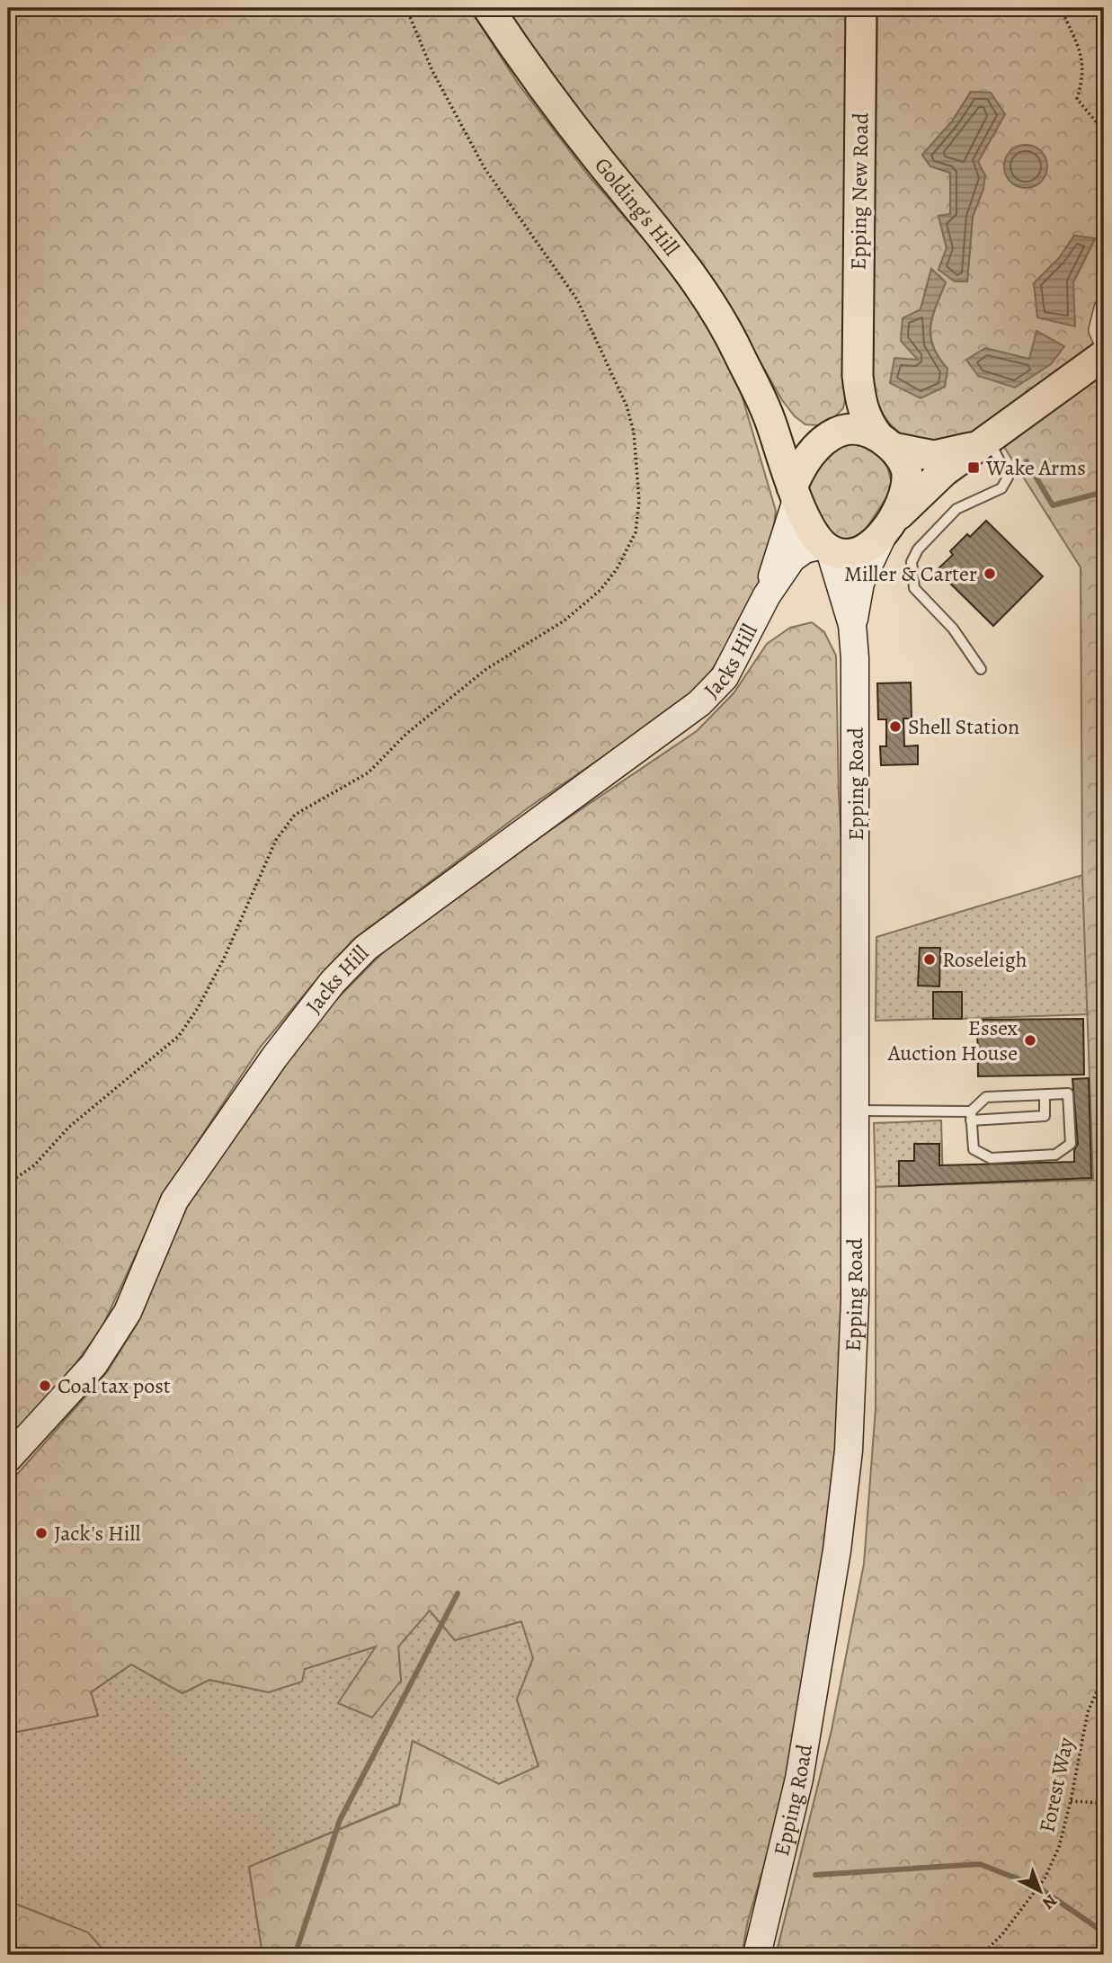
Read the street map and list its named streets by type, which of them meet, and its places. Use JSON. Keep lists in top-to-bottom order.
{
  "streets": {
    "main road": [
      "Epping New Road",
      "Golding's Hill",
      "Jacks Hill",
      "Epping Road"
    ],
    "path": ["Forest Way"]
  },
  "crossings": [
    ["Epping New Road", "Golding's Hill"],
    ["Epping New Road", "Epping Road"],
    ["Golding's Hill", "Epping Road"]
  ],
  "places": {
    "transit": ["Wake Arms"],
    "other": [
      "Miller & Carter",
      "Shell Station",
      "Roseleigh",
      "Essex Auction House",
      "Coal tax post",
      "Jack's Hill"
    ]
  },
  "north": "bottom right"
}
